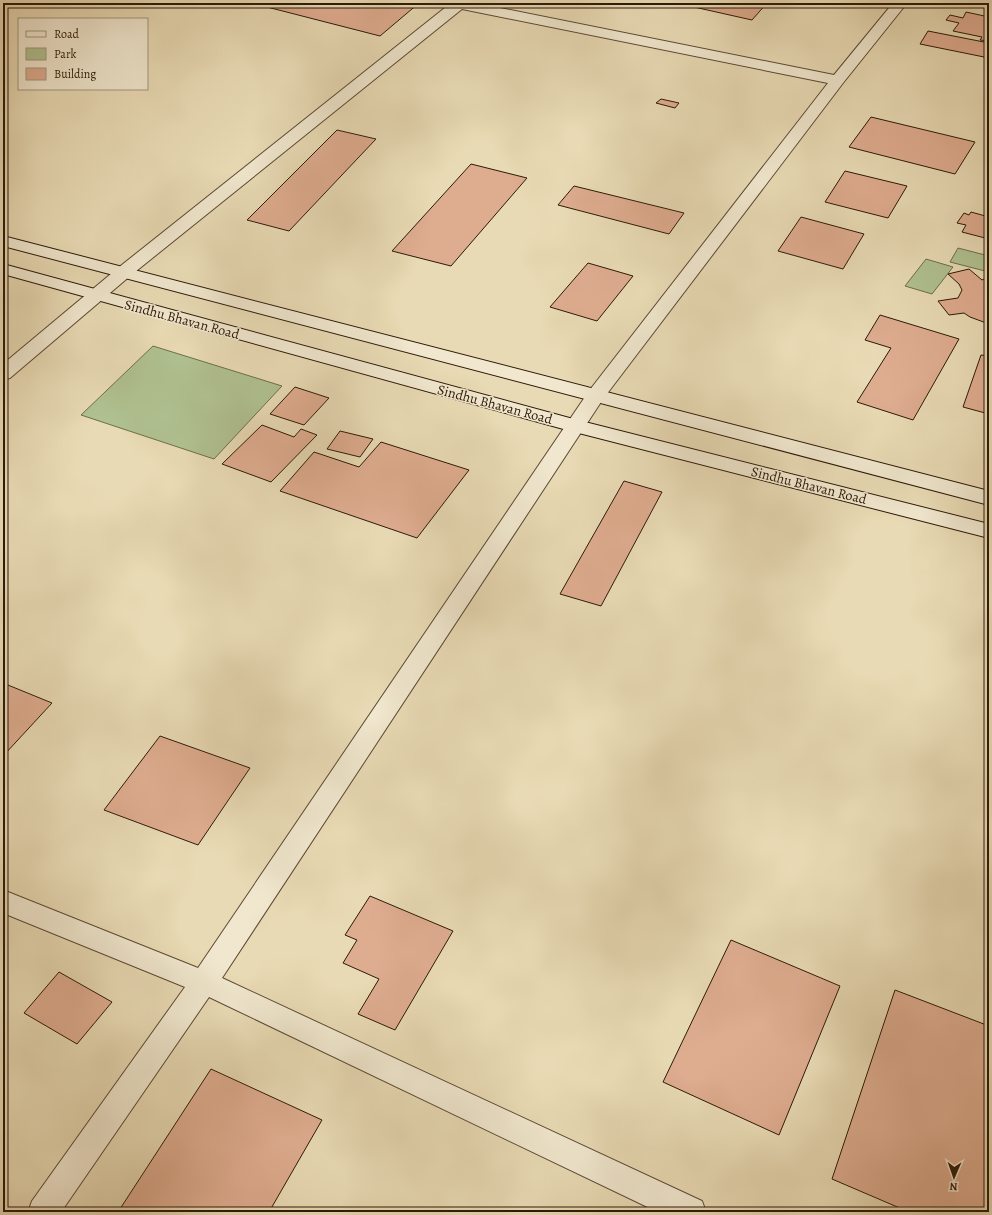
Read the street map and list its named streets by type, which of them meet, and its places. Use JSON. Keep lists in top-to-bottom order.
{
  "streets": {
    "street": ["Sindhu Bhavan Road"]
  },
  "legend": ["Road", "Park", "Building"],
  "north": "bottom"
}
